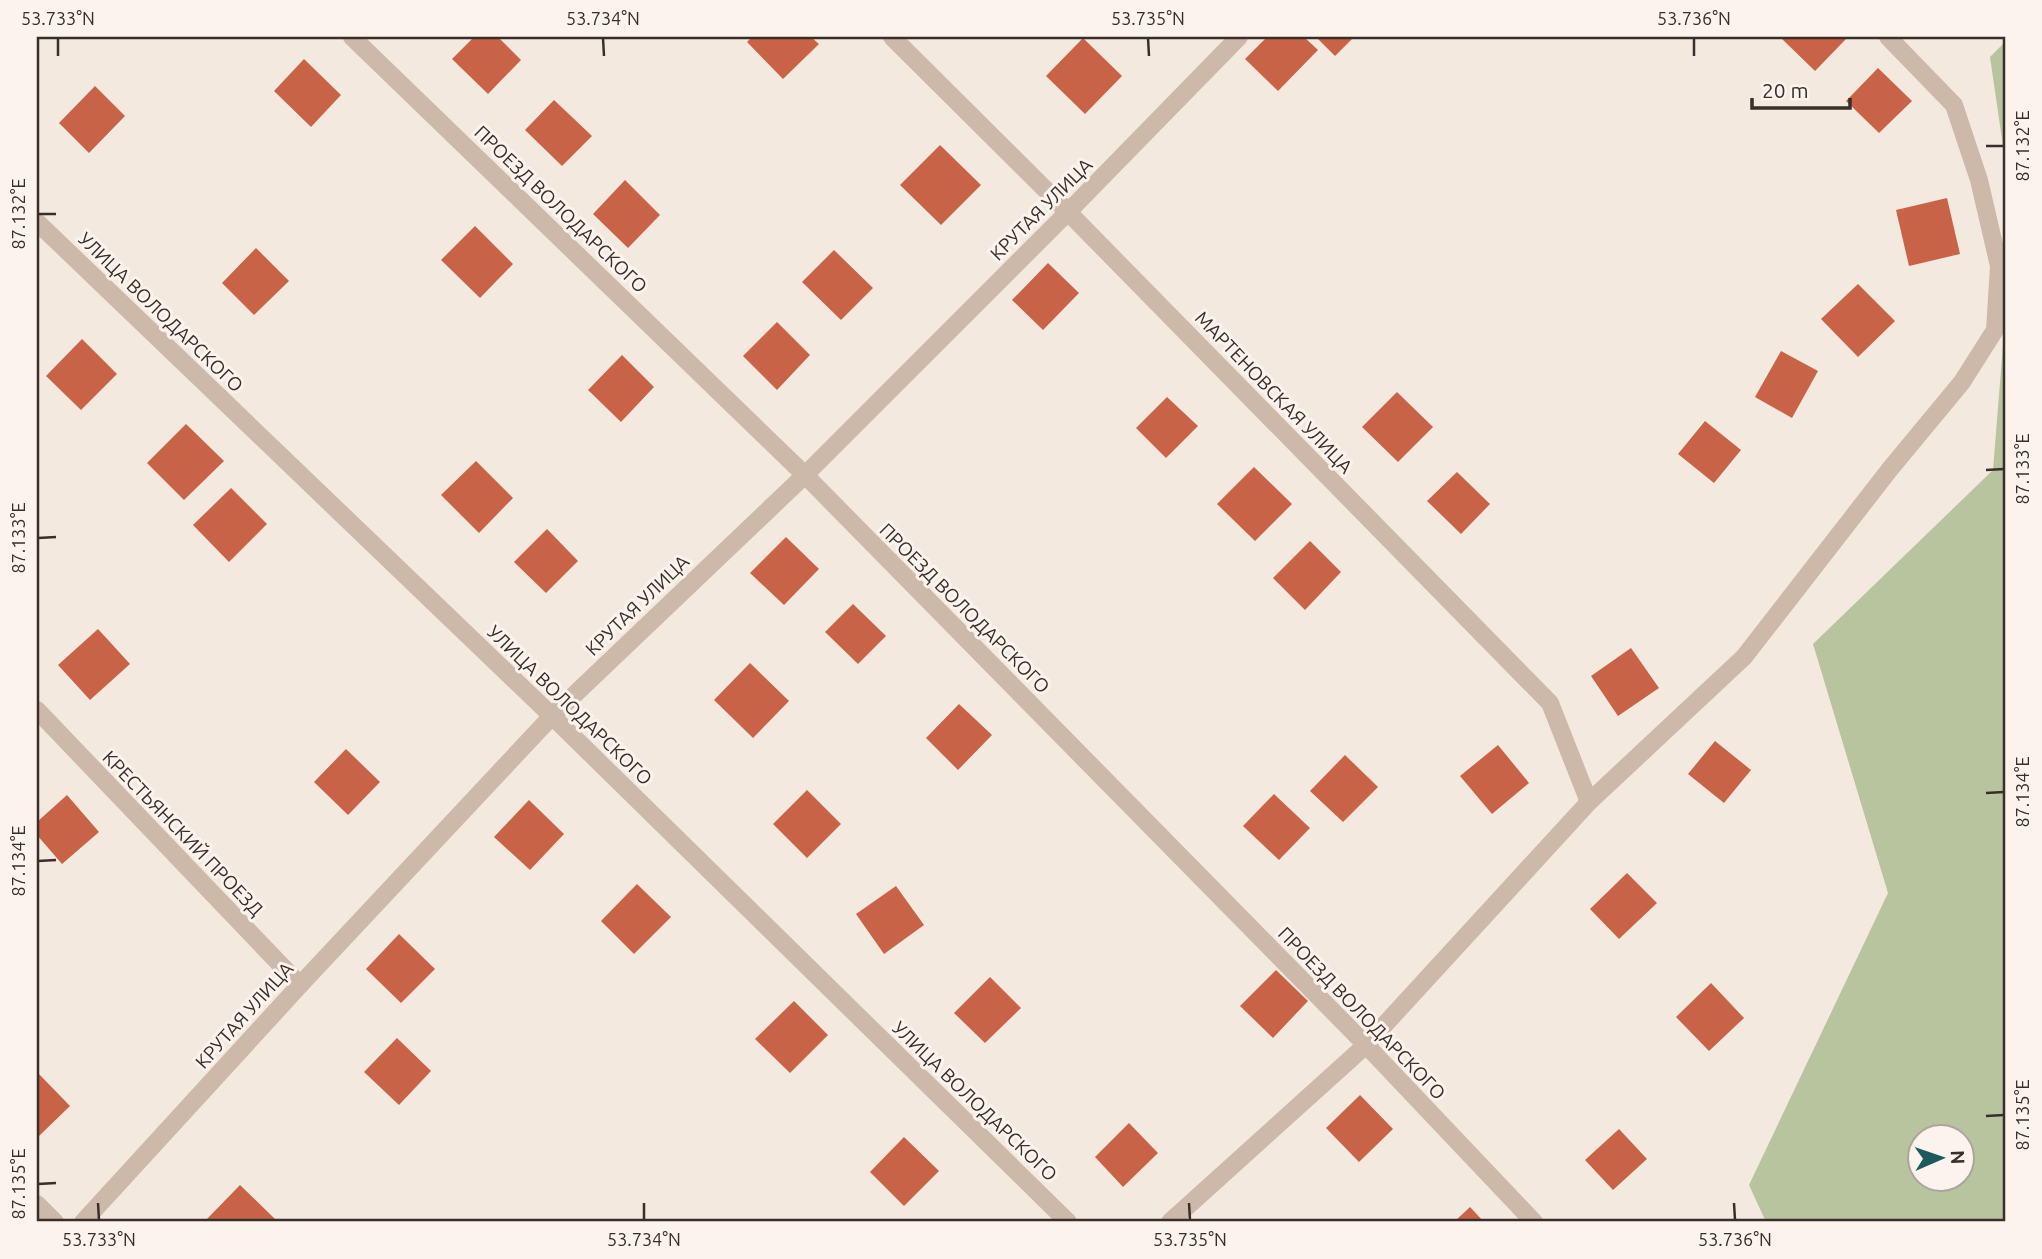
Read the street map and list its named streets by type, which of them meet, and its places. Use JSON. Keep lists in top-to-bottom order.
{
  "streets": {
    "street": [
      "ПРОЕЗД ВОЛОДАРСКОГО",
      "КРУТАЯ УЛИЦА",
      "УЛИЦА ВОЛОДАРСКОГО",
      "МАРТЕНОВСКАЯ УЛИЦА",
      "КРЕСТЬЯНСКИЙ ПРОЕЗД"
    ]
  },
  "crossings": [
    ["ПРОЕЗД ВОЛОДАРСКОГО", "КРУТАЯ УЛИЦА"],
    ["КРУТАЯ УЛИЦА", "УЛИЦА ВОЛОДАРСКОГО"],
    ["КРУТАЯ УЛИЦА", "МАРТЕНОВСКАЯ УЛИЦА"],
    ["КРУТАЯ УЛИЦА", "КРЕСТЬЯНСКИЙ ПРОЕЗД"]
  ],
  "scale_bar": "20 m",
  "north": "right",
  "coordinates": [
    "53.733°N",
    "53.734°N",
    "53.735°N",
    "53.736°N",
    "87.132°E",
    "87.133°E",
    "87.134°E",
    "87.135°E"
  ]
}
